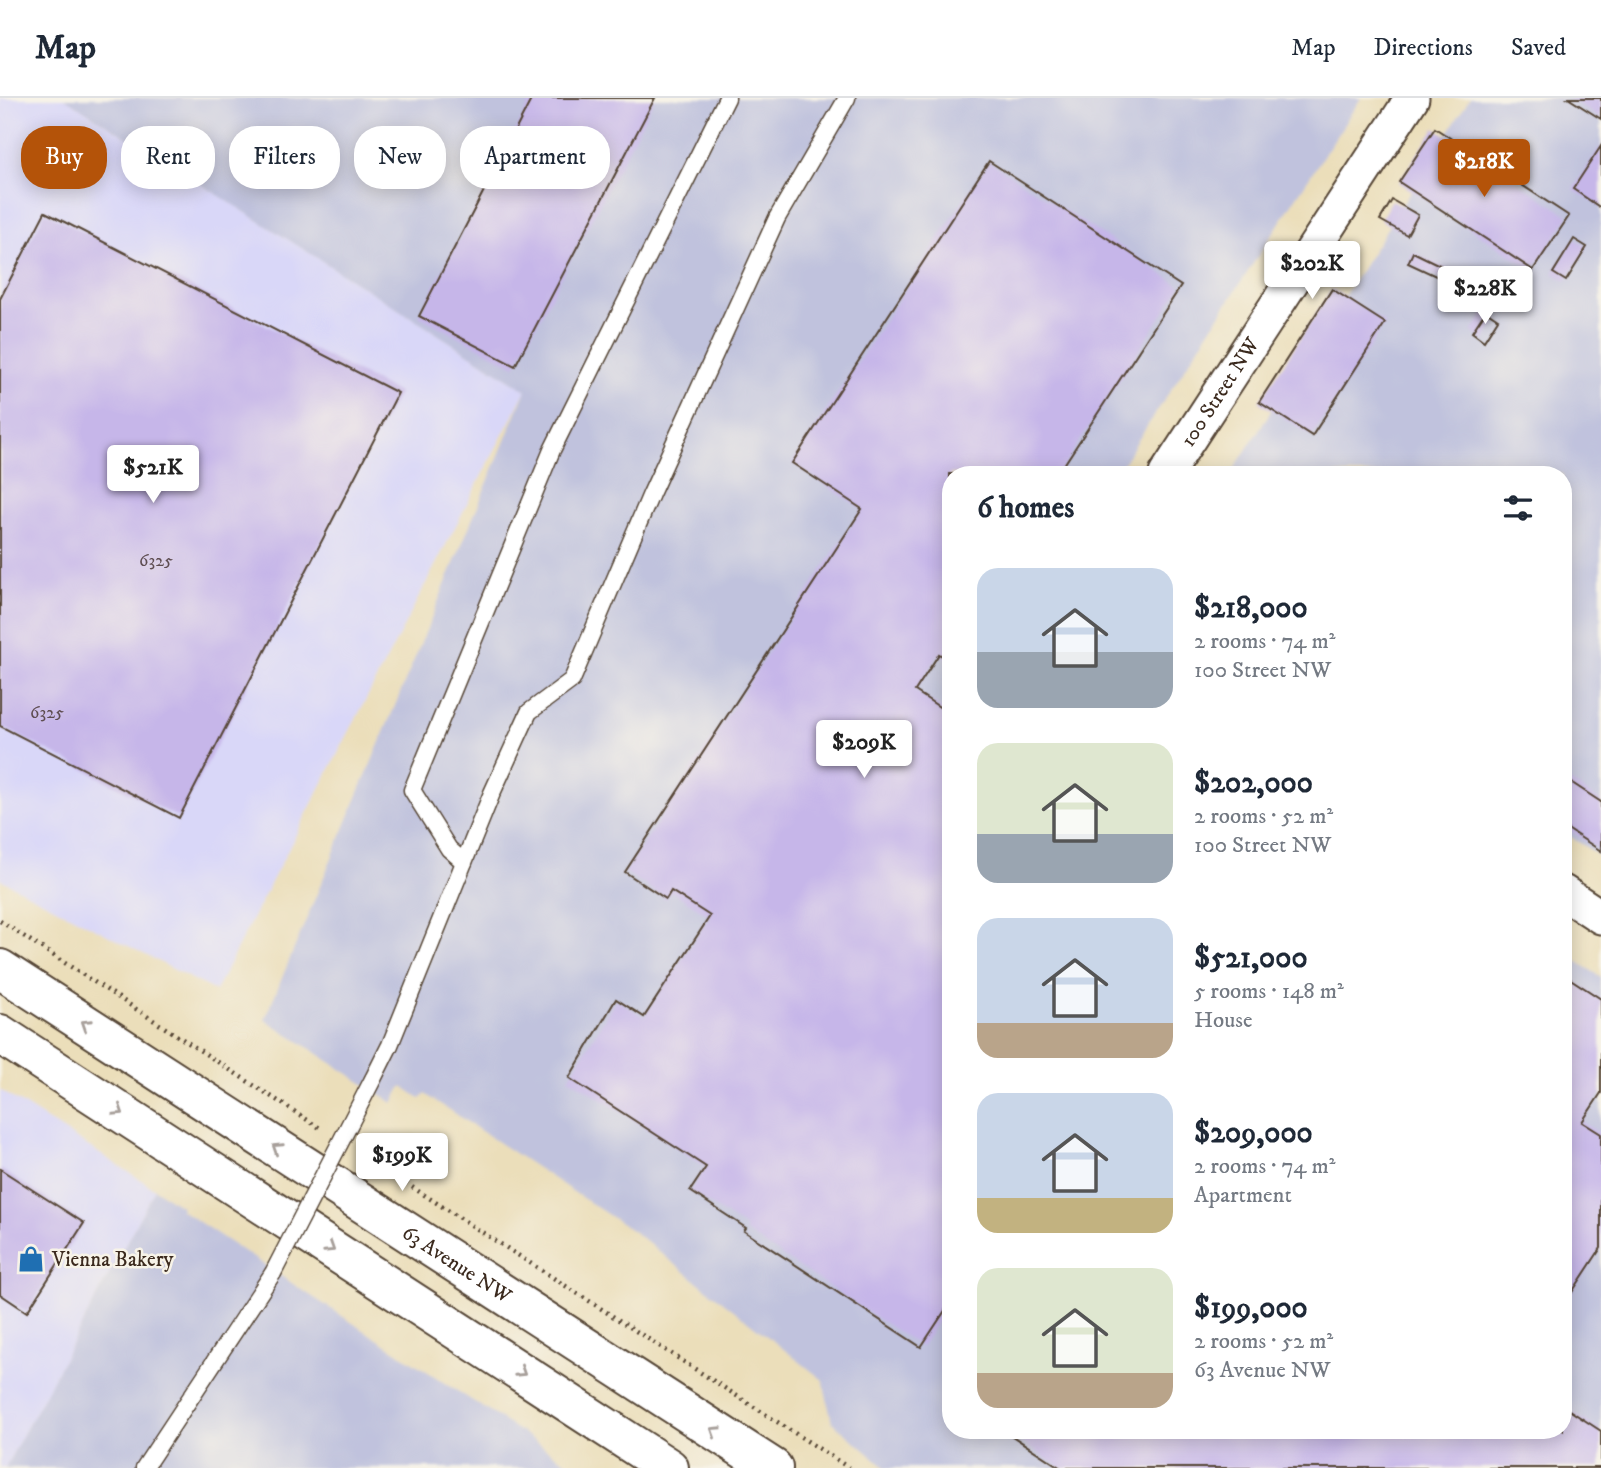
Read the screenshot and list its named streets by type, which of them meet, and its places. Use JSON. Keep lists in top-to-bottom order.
{
  "streets": {
    "main road": ["63 Avenue NW"],
    "street": ["100 Street NW"]
  },
  "places": {
    "shop": ["Vienna Bakery"]
  },
  "house_numbers": ["6325", "6325"],
  "page": {
    "header": "Map",
    "nav": ["Map", "Directions", "Saved"],
    "chip": [
      "Buy",
      "Rent",
      "Filters",
      "New",
      "Apartment"
    ],
    "price": [
      "$218K",
      "$202K",
      "$228K",
      "$521K",
      "$209K",
      "$199K"
    ],
    "heading": "6 homes",
    "list": [
      {
        "name": "$218,000",
        "note": "2 rooms · 74 m² · 100 Street NW"
      },
      {
        "name": "$202,000",
        "note": "2 rooms · 52 m² · 100 Street NW"
      },
      {
        "name": "$521,000",
        "note": "5 rooms · 148 m² · House"
      },
      {
        "name": "$209,000",
        "note": "2 rooms · 74 m² · Apartment"
      },
      {
        "name": "$199,000",
        "note": "2 rooms · 52 m² · 63 Avenue NW"
      }
    ]
  }
}
